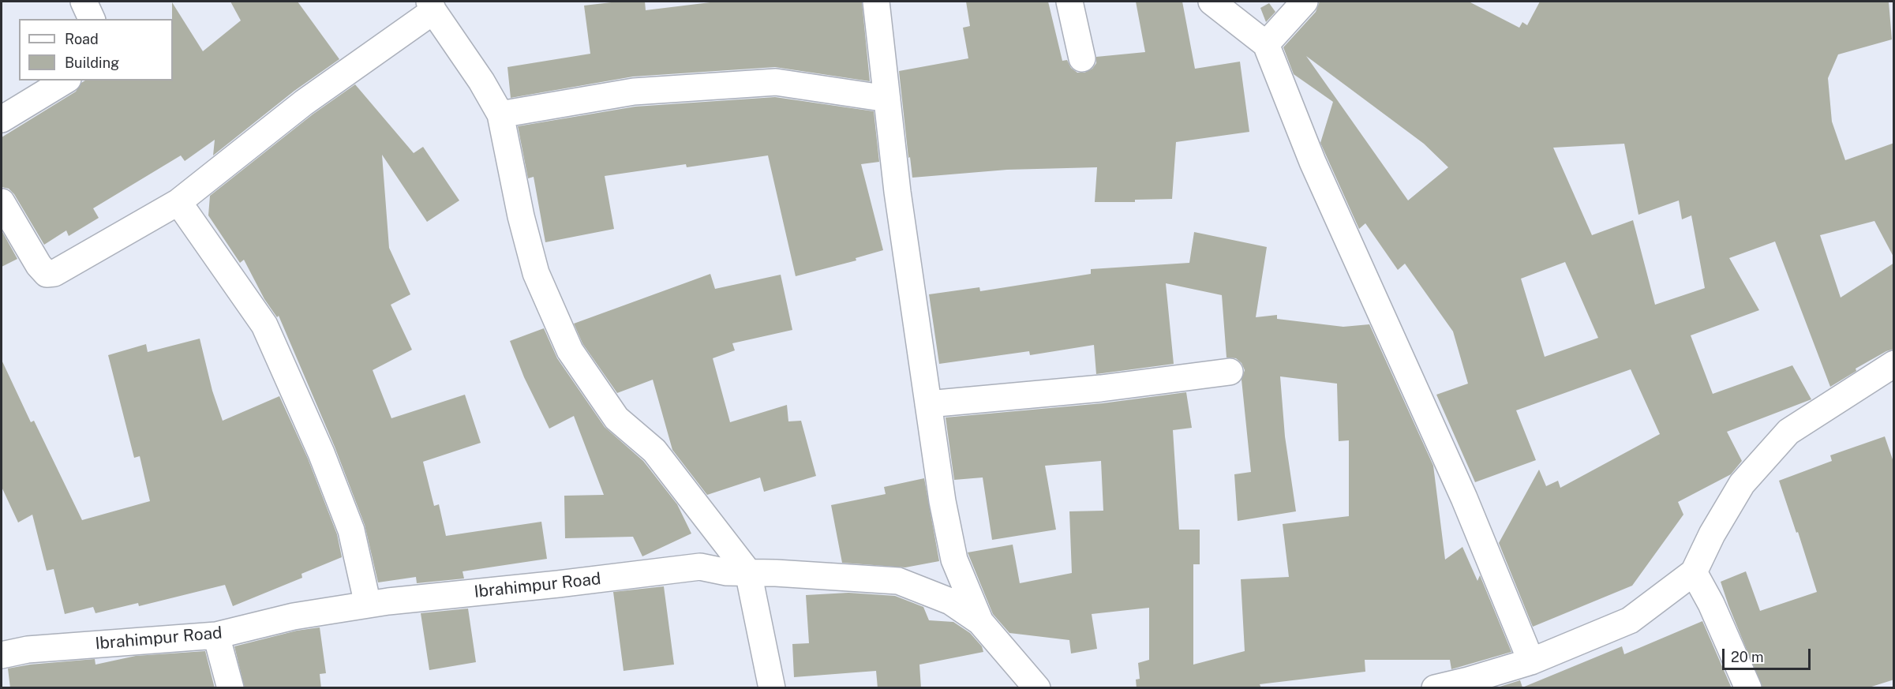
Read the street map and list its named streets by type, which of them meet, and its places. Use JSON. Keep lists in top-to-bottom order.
{
  "streets": {
    "street": ["Ibrahimpur Road"]
  },
  "legend": ["Road", "Building"],
  "scale_bar": "20 m"
}
